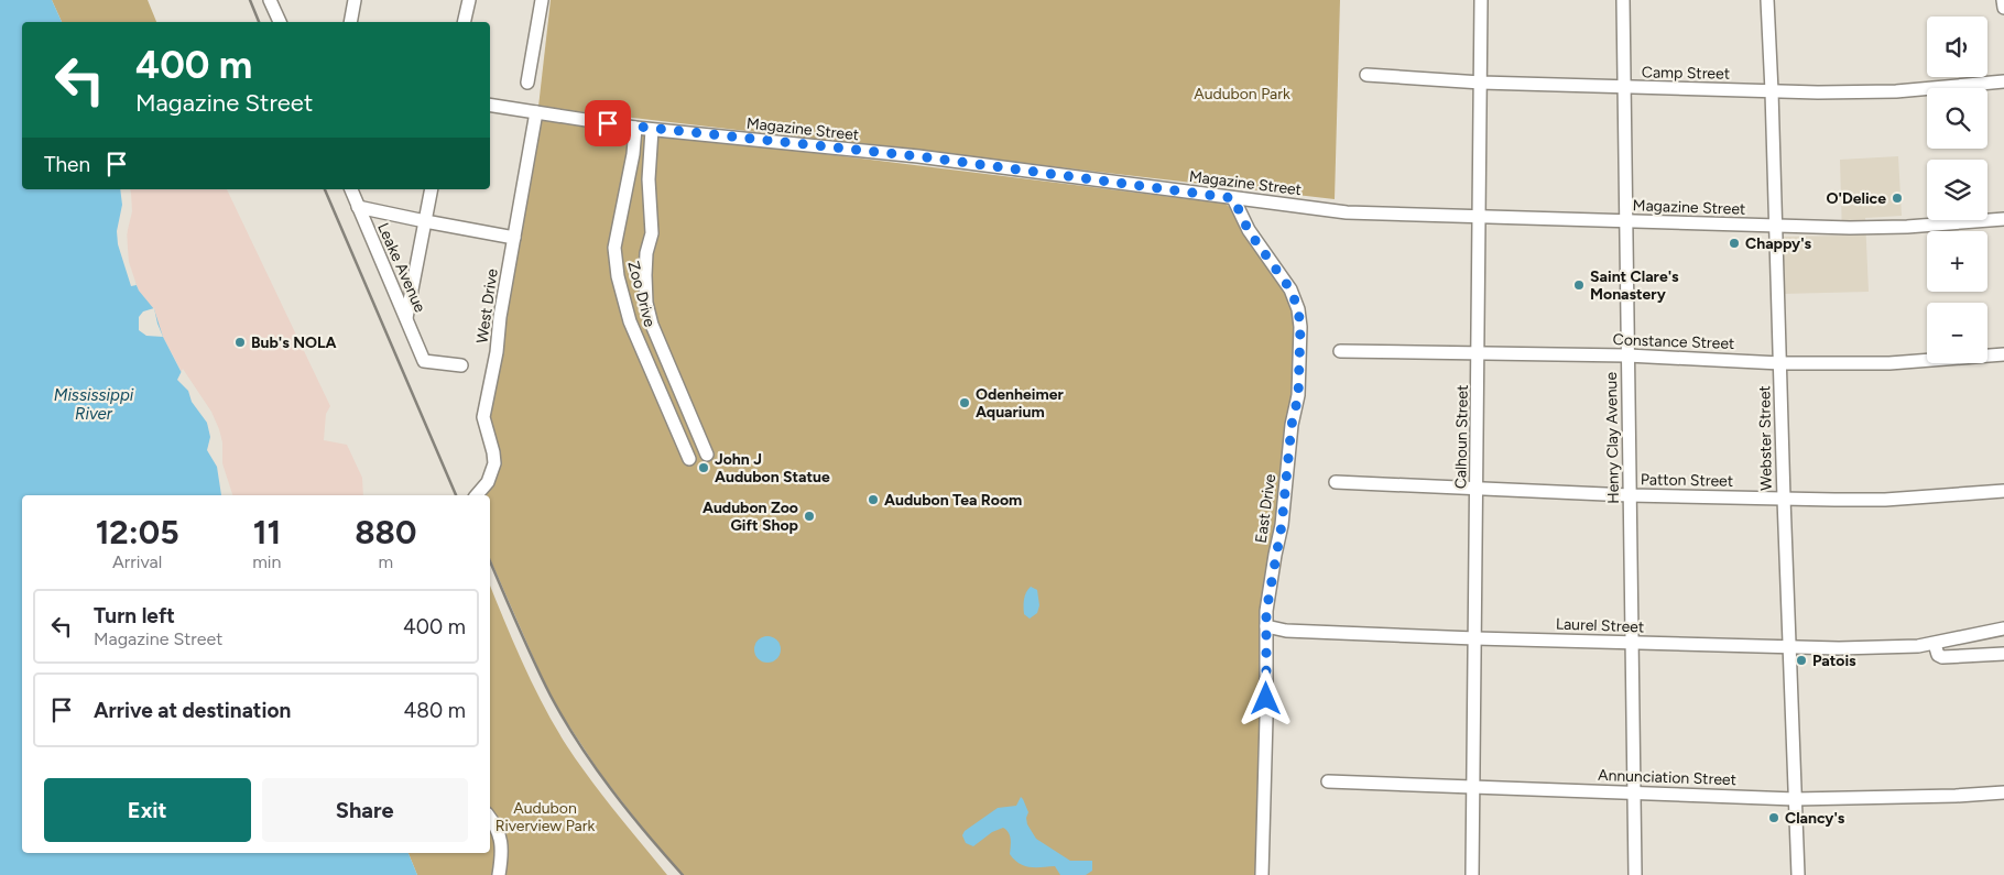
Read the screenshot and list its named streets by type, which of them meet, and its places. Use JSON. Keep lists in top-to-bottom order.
{
  "streets": {
    "street": [
      "Camp Street",
      "Magazine Street",
      "Leake Avenue",
      "Zoo Drive",
      "West Drive",
      "Constance Street",
      "Calhoun Street",
      "Henry Clay Avenue",
      "Webster Street",
      "Patton Street",
      "East Drive",
      "Laurel Street",
      "Annunciation Street"
    ]
  },
  "crossings": [
    ["Camp Street", "Calhoun Street"],
    ["Camp Street", "Henry Clay Avenue"],
    ["Camp Street", "Webster Street"],
    ["Magazine Street", "Zoo Drive"],
    ["Magazine Street", "West Drive"],
    ["Magazine Street", "Calhoun Street"],
    ["Magazine Street", "Henry Clay Avenue"],
    ["Magazine Street", "Webster Street"],
    ["Magazine Street", "East Drive"],
    ["Constance Street", "Calhoun Street"],
    ["Constance Street", "Henry Clay Avenue"],
    ["Constance Street", "Webster Street"],
    ["Calhoun Street", "Patton Street"],
    ["Calhoun Street", "Laurel Street"],
    ["Calhoun Street", "Annunciation Street"],
    ["Henry Clay Avenue", "Patton Street"],
    ["Henry Clay Avenue", "Laurel Street"],
    ["Henry Clay Avenue", "Annunciation Street"],
    ["Webster Street", "Patton Street"],
    ["Webster Street", "Laurel Street"],
    ["Webster Street", "Annunciation Street"],
    ["East Drive", "Laurel Street"]
  ],
  "water": ["Mississippi River"],
  "parks": ["Audubon Park", "Audubon Riverview Park"],
  "places": [
    "O'Delice",
    "Chappy's",
    "Saint Clare's Monastery",
    "Bub's NOLA",
    "Odenheimer Aquarium",
    "John J Audubon Statue",
    "Audubon Tea Room",
    "Audubon Zoo Gift Shop",
    "Patois",
    "Clancy's"
  ],
  "page": {
    "map_buttons": ["+", "−"],
    "turn": ["400 m", "Magazine Street"],
    "then": "Then",
    "eta": [
      "12:05",
      "Arrival",
      "11",
      "min",
      "880",
      "m"
    ],
    "list": [
      {
        "name": "Turn left",
        "note": "Magazine Street",
        "value": "400 m"
      },
      {
        "name": "Arrive at destination",
        "value": "480 m"
      }
    ],
    "buttons": ["Exit", "Share"]
  }
}
